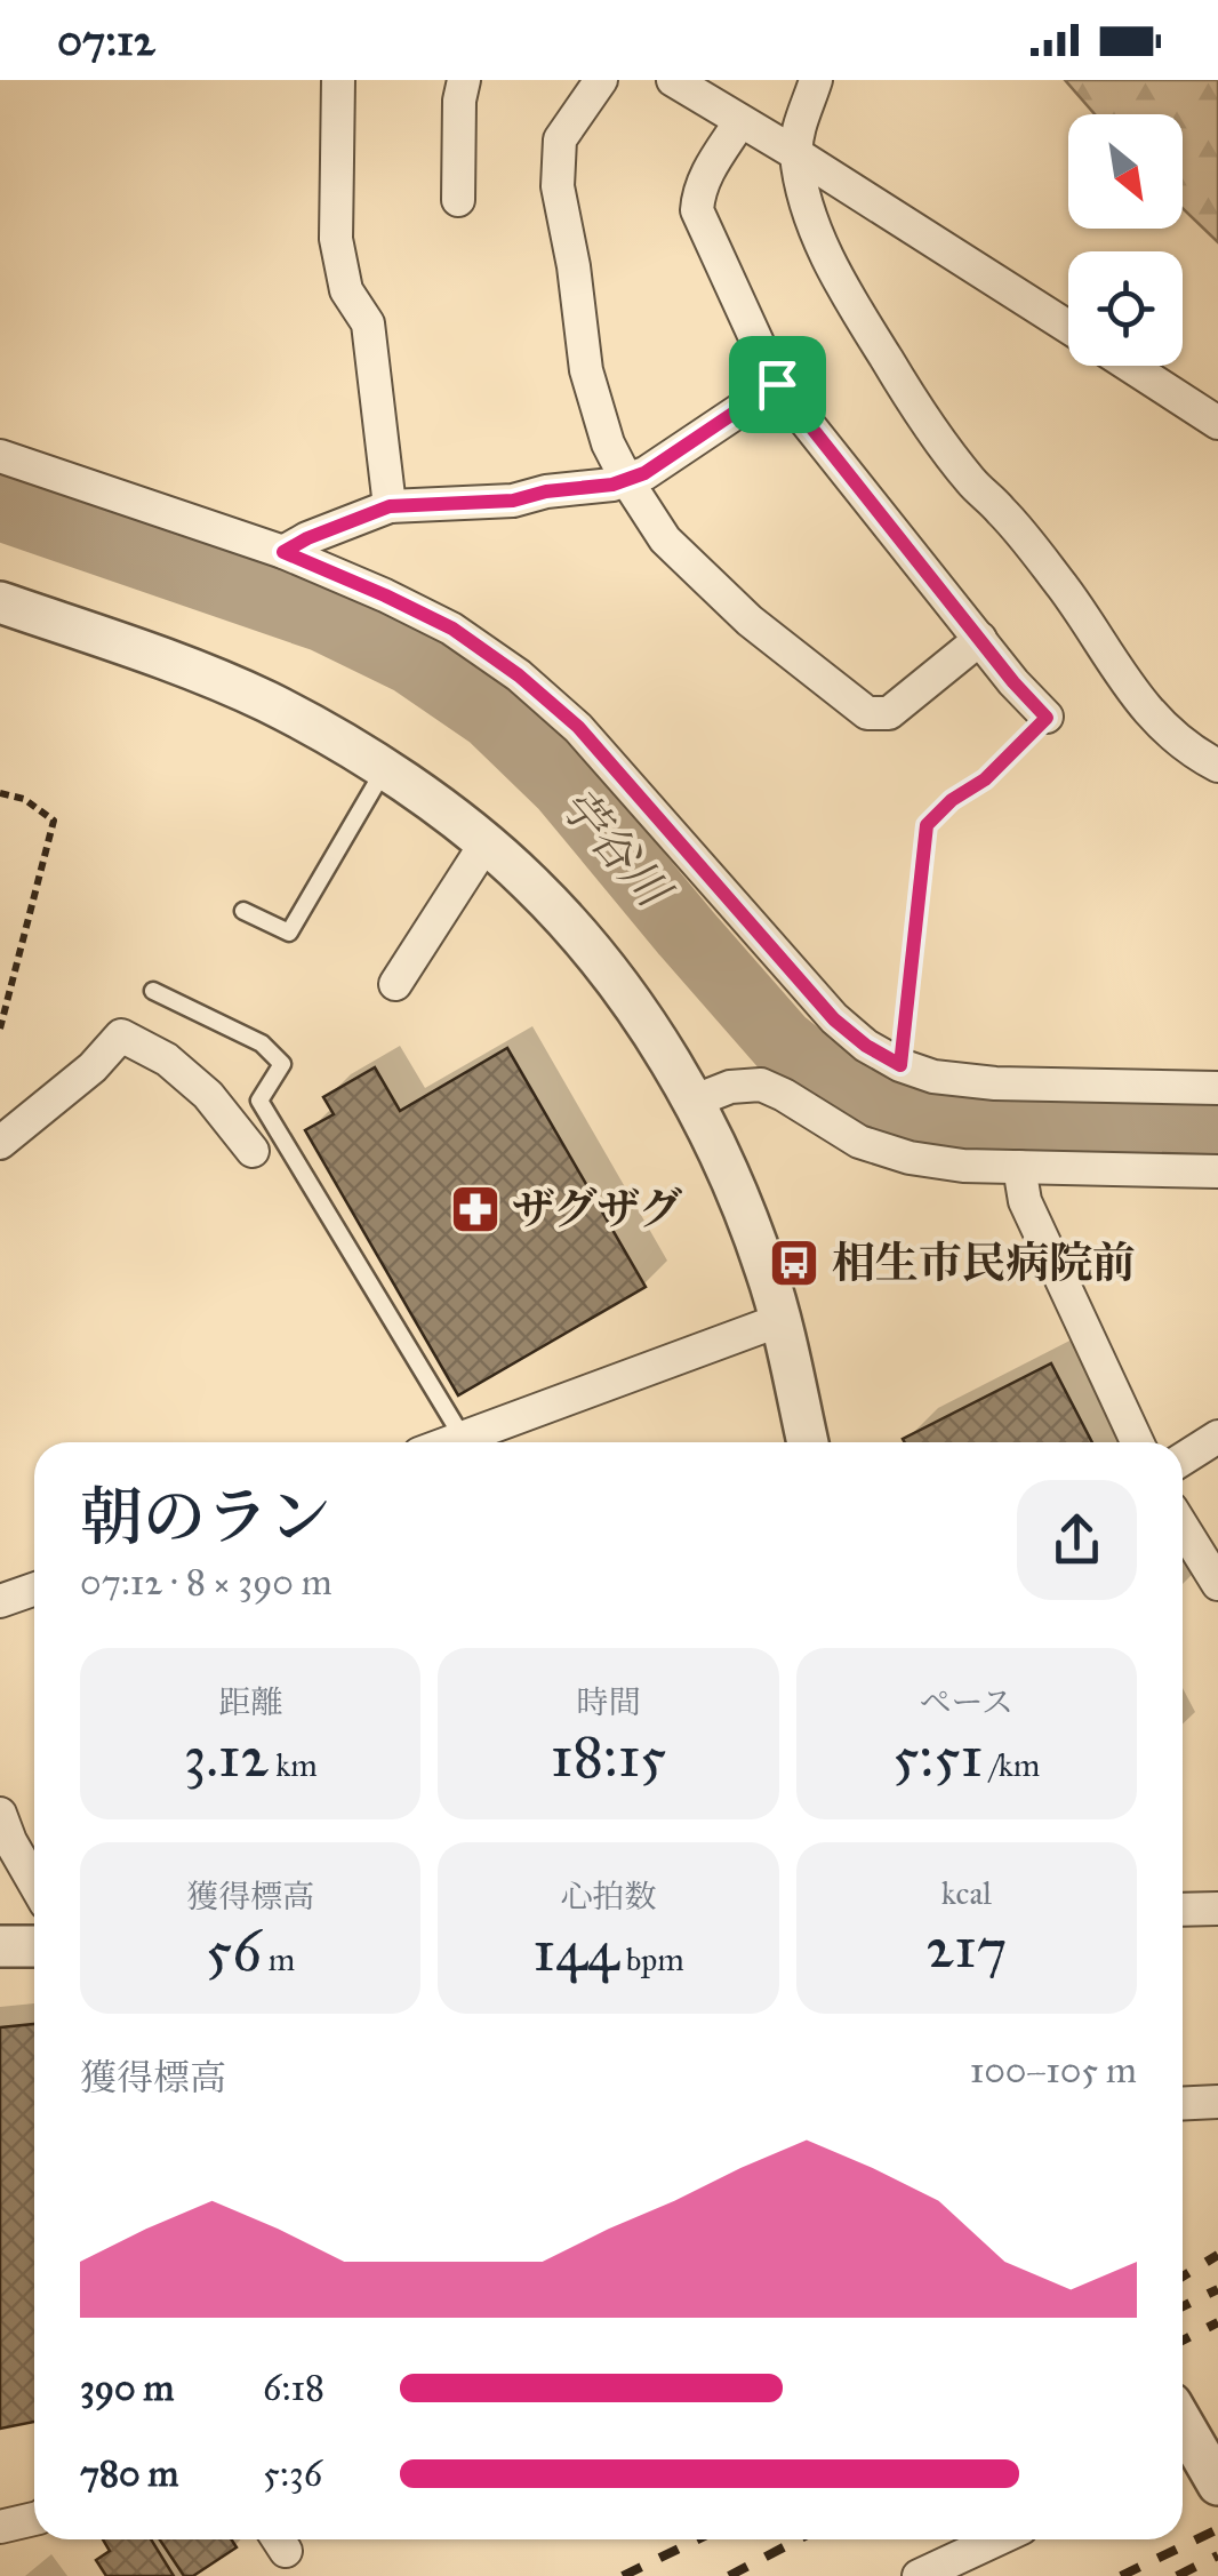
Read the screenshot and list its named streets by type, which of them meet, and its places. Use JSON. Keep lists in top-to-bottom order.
{
  "water": ["苧谷川"],
  "places": {
    "pharmacy": ["ザグザグ"],
    "bus stop": ["相生市民病院前"]
  },
  "north": "bottom right",
  "page": {
    "status": "07:12",
    "heading": ["朝のラン", "07:12 · 8 × 390 m"],
    "stats": [
      ["距離", "3.12 km"],
      ["時間", "18:15"],
      ["ペース", "5:51 /km"],
      ["獲得標高", "56 m"],
      ["心拍数", "144 bpm"],
      ["kcal", "217"]
    ],
    "chart": ["獲得標高", "100–105 m"],
    "list": [
      {
        "name": "390 m",
        "note": "6:18"
      },
      {
        "name": "780 m",
        "note": "5:36"
      }
    ]
  }
}
